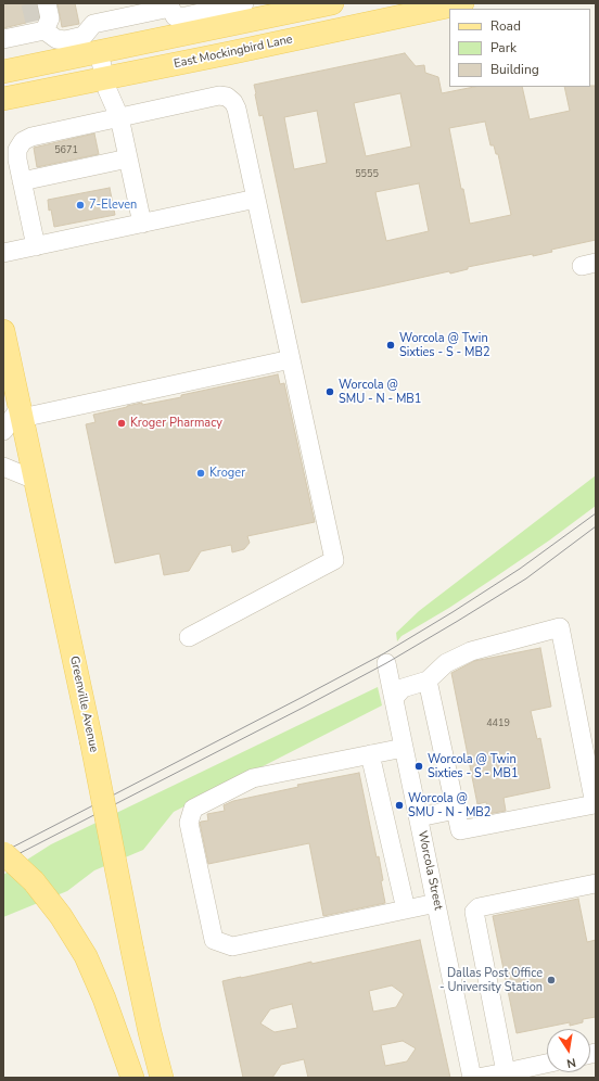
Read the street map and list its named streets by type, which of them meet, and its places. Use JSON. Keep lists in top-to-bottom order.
{
  "streets": {
    "main road": ["East Mockingbird Lane", "Greenville Avenue"],
    "street": ["Worcola Street"]
  },
  "places": [
    "7-Eleven",
    "Worcola @ Twin Sixties - S - MB2",
    "Worcola @ SMU - N - MB1",
    "Kroger Pharmacy",
    "Kroger",
    "Worcola @ Twin Sixties - S - MB1",
    "Worcola @ SMU - N - MB2",
    "Dallas Post Office - University Station"
  ],
  "house_numbers": ["5671", "5555", "4419"],
  "legend": ["Road", "Park", "Building"],
  "north": "bottom"
}
